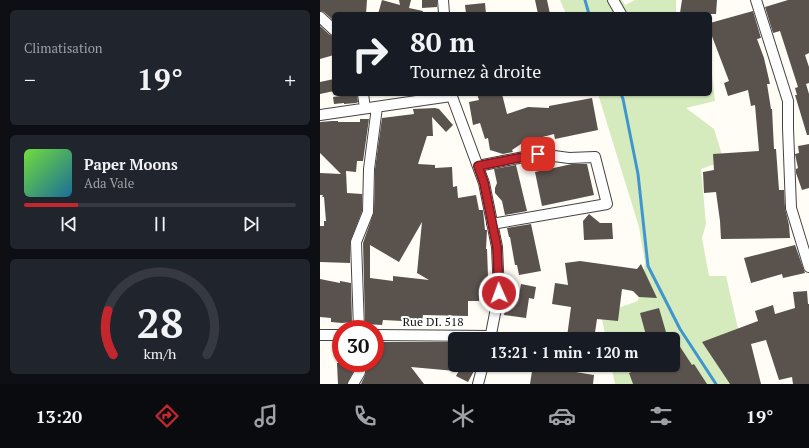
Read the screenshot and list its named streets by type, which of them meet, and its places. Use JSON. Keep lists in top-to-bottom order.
{
  "streets": {
    "street": ["Rue DI. 518"]
  },
  "page": {
    "tile": "Climatisation",
    "turn": ["80 m", "Tournez à droite"],
    "heat": ["−", "19°", "+"],
    "song": ["Paper Moons", "Ada Vale"],
    "limit": "30",
    "trip": "13:21 · 1 min · 120 m",
    "tabs": ["13:20", "19°"],
    "gauge": ["28", "km/h"]
  }
}
